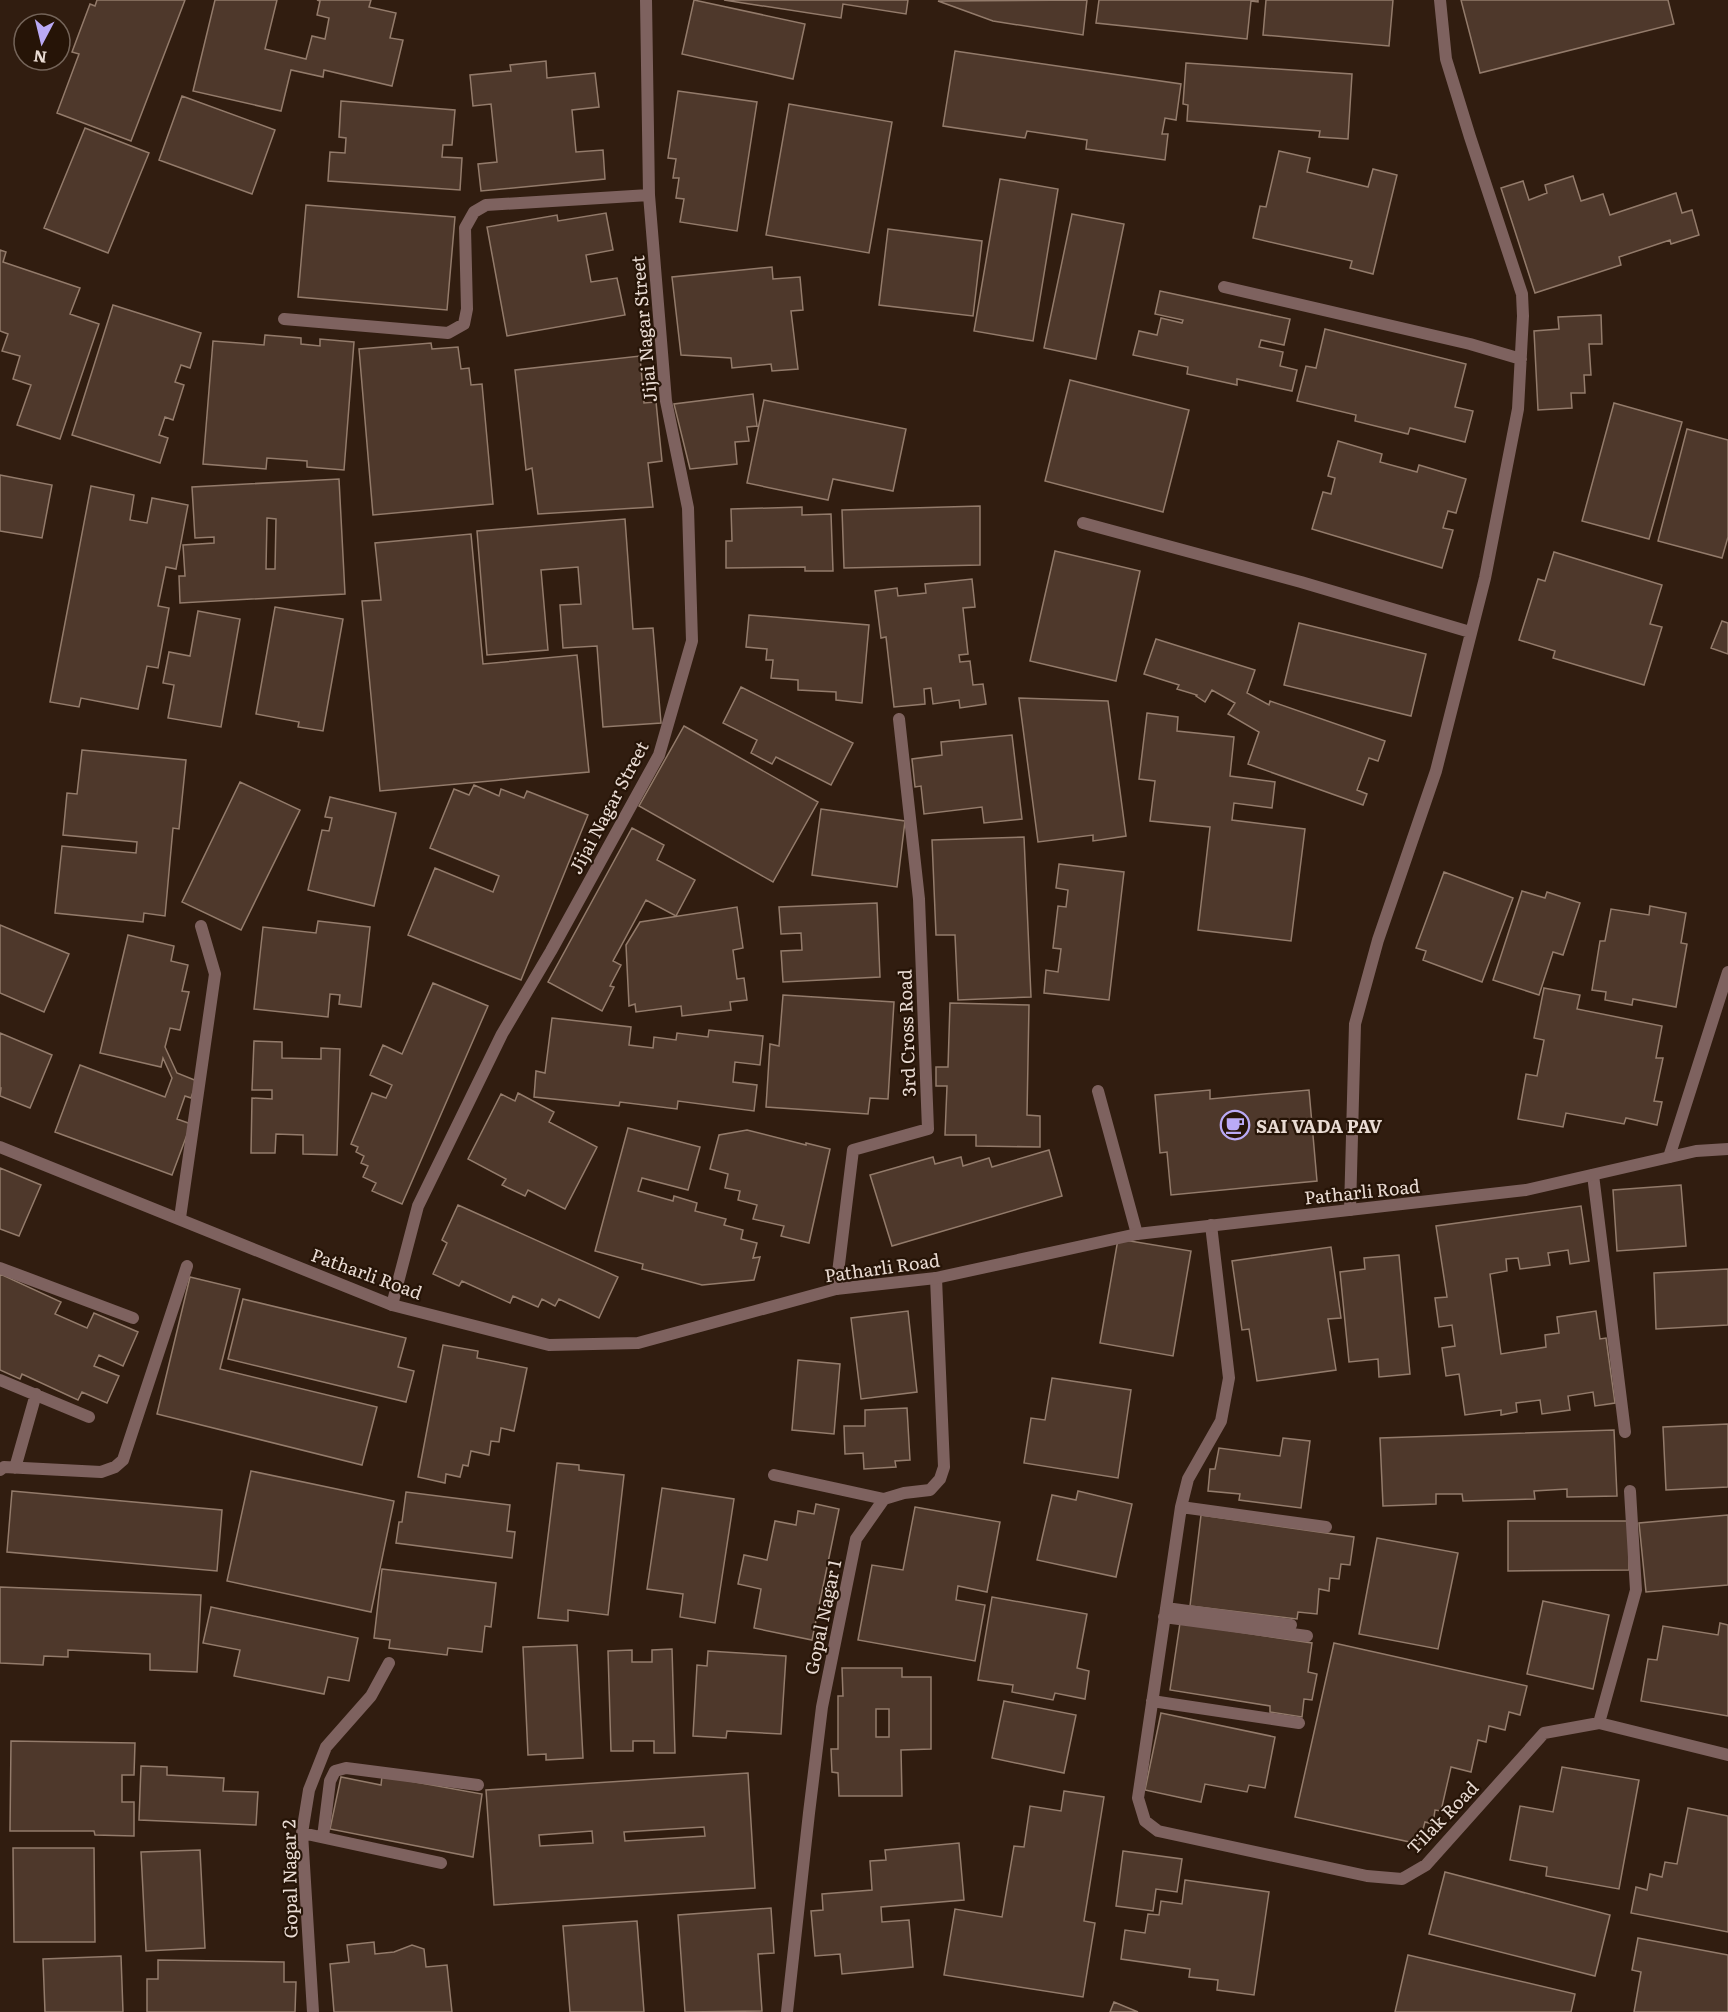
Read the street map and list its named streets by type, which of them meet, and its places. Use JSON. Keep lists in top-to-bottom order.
{
  "streets": {
    "street": [
      "Jijai Nagar Street",
      "3rd Cross Road",
      "Patharli Road",
      "Gopal Nagar 1",
      "Tilak Road",
      "Gopal Nagar 2"
    ]
  },
  "crossings": [
    ["Jijai Nagar Street", "Patharli Road"],
    ["3rd Cross Road", "Patharli Road"]
  ],
  "places": {
    "cafe": ["SAI VADA PAV"]
  },
  "north": "bottom"
}
